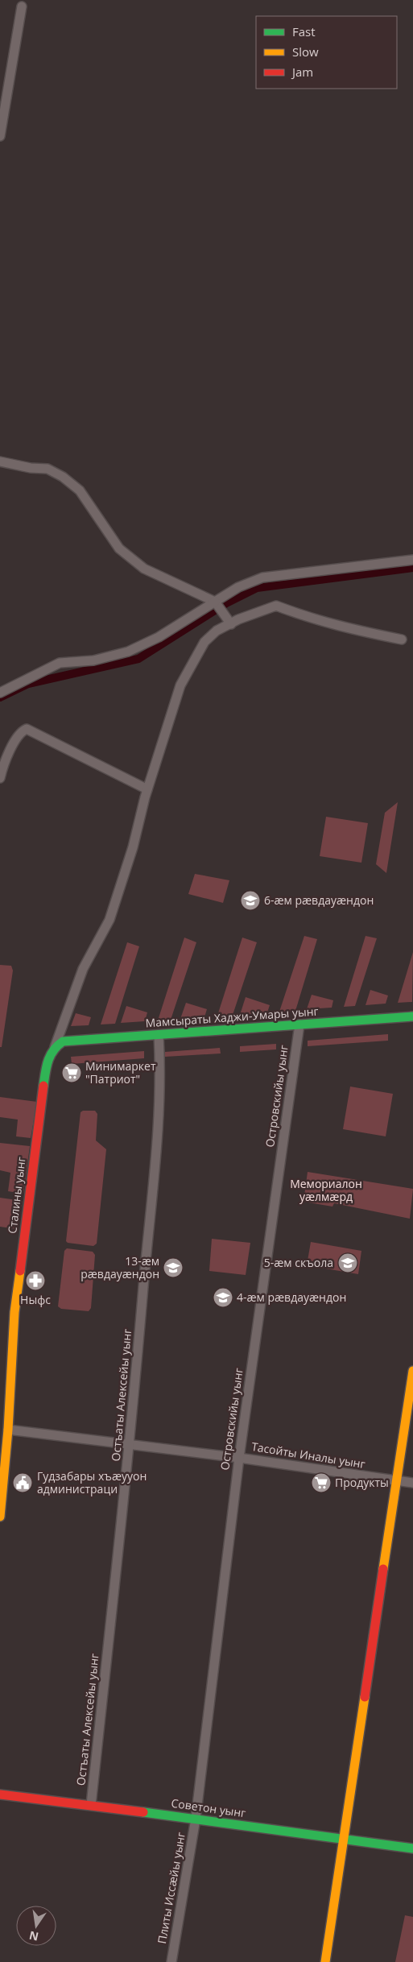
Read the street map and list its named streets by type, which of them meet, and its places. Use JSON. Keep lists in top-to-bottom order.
{
  "streets": {
    "street": [
      "Мамсыраты Хаджи-Умары уынг",
      "Островскийы уынг",
      "Сталины уынг",
      "Остъаты Алексейы уынг",
      "Тасойты Иналы уынг",
      "Советон уынг",
      "Плиты Иссæйы уынг"
    ]
  },
  "crossings": [
    ["Мамсыраты Хаджи-Умары уынг", "Островскийы уынг"],
    ["Мамсыраты Хаджи-Умары уынг", "Сталины уынг"],
    ["Мамсыраты Хаджи-Умары уынг", "Остъаты Алексейы уынг"],
    ["Островскийы уынг", "Тасойты Иналы уынг"],
    ["Островскийы уынг", "Советон уынг"],
    ["Островскийы уынг", "Плиты Иссæйы уынг"],
    ["Сталины уынг", "Тасойты Иналы уынг"],
    ["Остъаты Алексейы уынг", "Тасойты Иналы уынг"],
    ["Остъаты Алексейы уынг", "Советон уынг"],
    ["Советон уынг", "Плиты Иссæйы уынг"]
  ],
  "parks": ["Мемориалон уæлмæрд"],
  "places": {
    "school or university": [
      "6-æм рӕвдауӕндон",
      "5-æм скъола",
      "13-æм рӕвдауӕндон",
      "4-æм рӕвдауӕндон"
    ],
    "supermarket": ["Минимаркет \"Патриот\"", "Продукты"],
    "pharmacy": ["Ныфс"],
    "public building": ["Гудзабары хъæууон администраци"]
  },
  "legend": ["Fast", "Slow", "Jam"],
  "north": "bottom"
}
